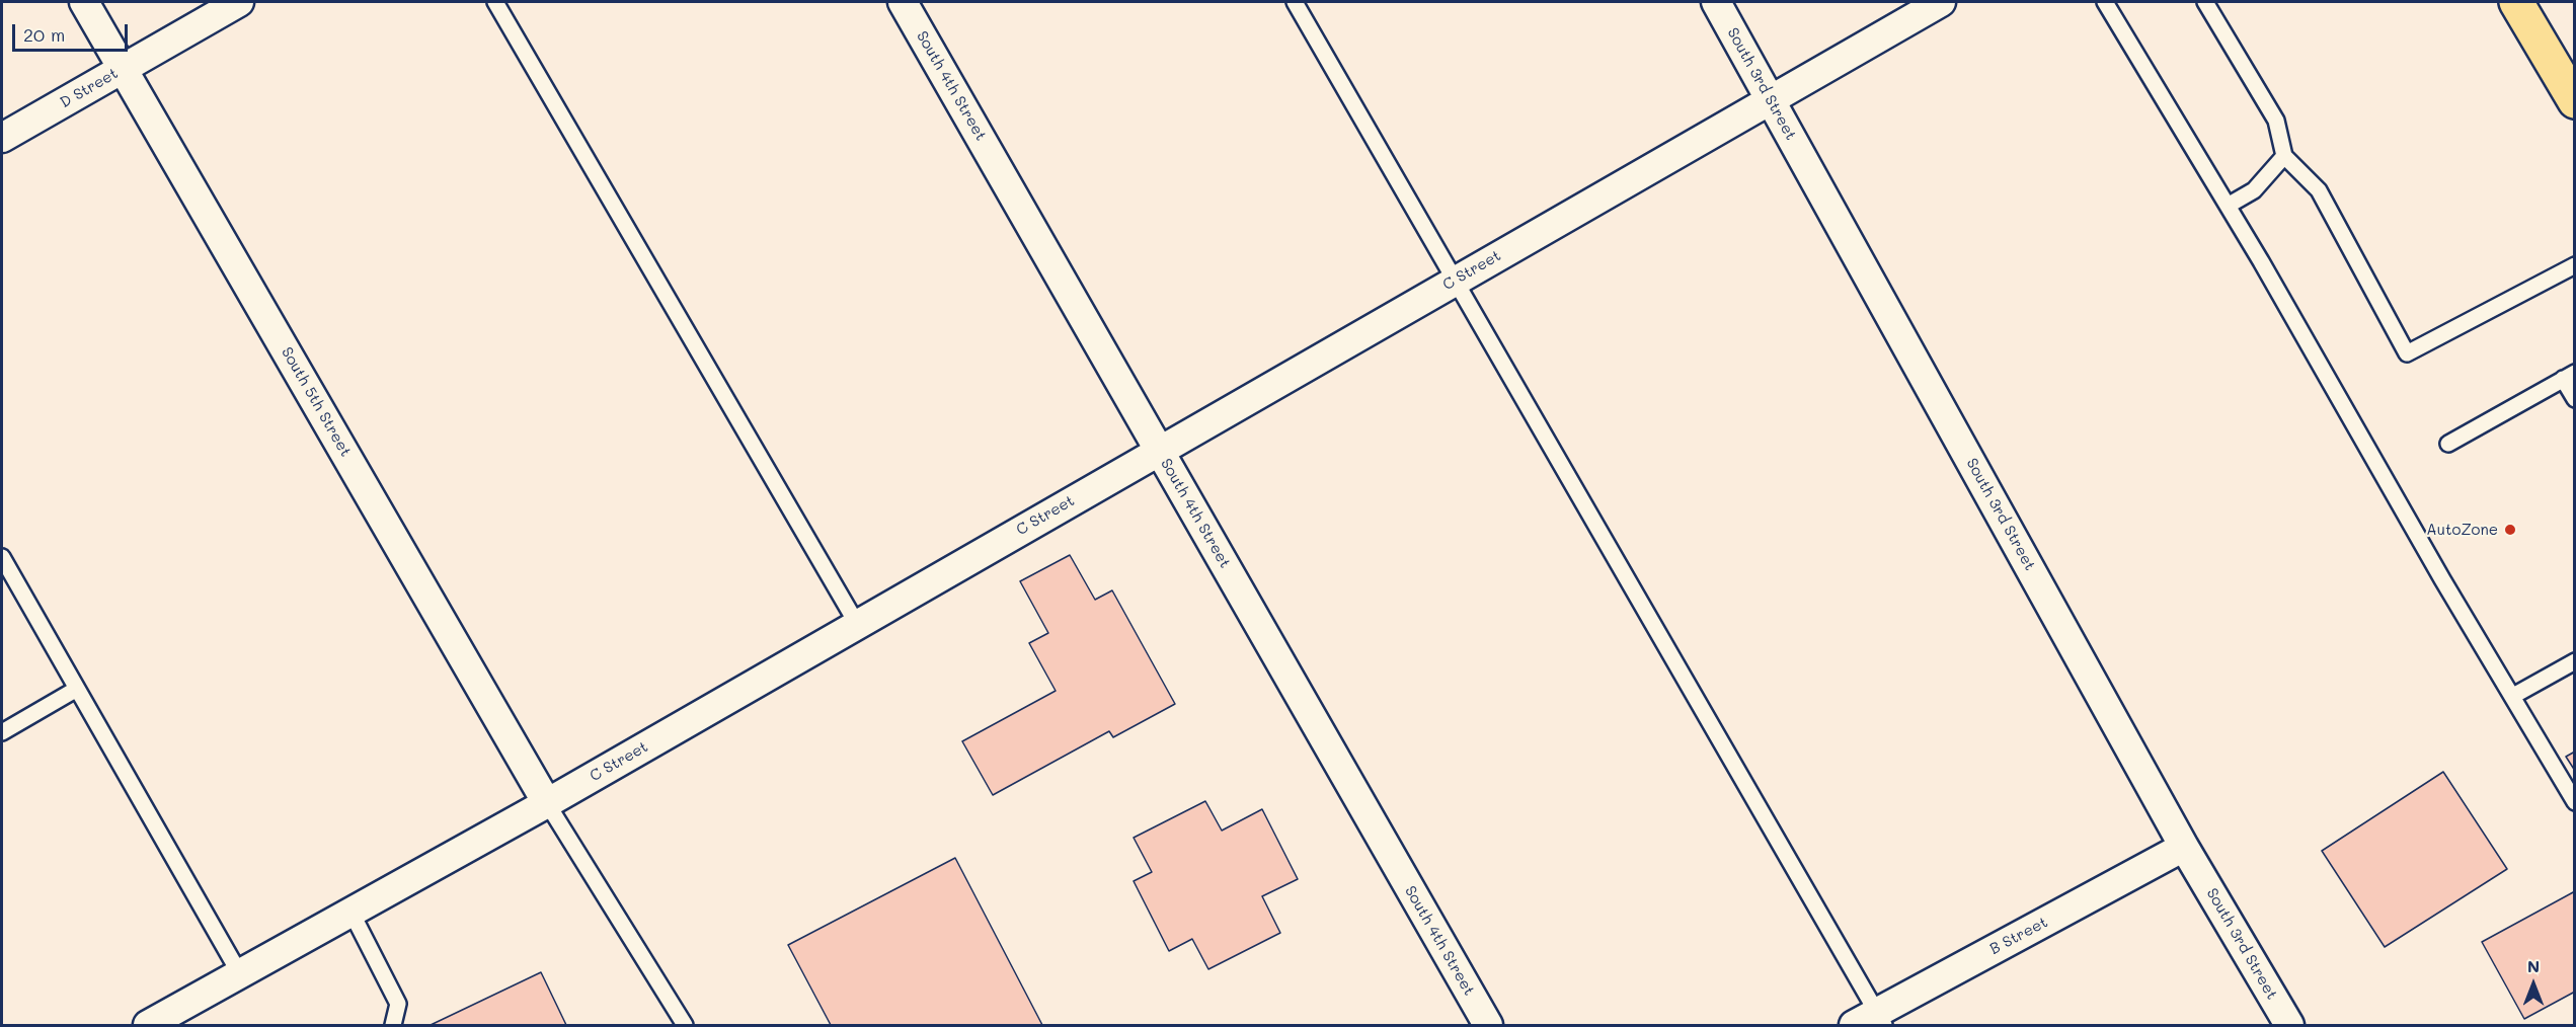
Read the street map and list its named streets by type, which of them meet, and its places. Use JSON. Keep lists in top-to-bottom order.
{
  "streets": {
    "street": [
      "South 3rd Street",
      "South 4th Street",
      "D Street",
      "C Street",
      "South 5th Street",
      "B Street"
    ]
  },
  "crossings": [
    ["South 3rd Street", "C Street"],
    ["South 3rd Street", "B Street"],
    ["South 4th Street", "C Street"],
    ["D Street", "South 5th Street"],
    ["C Street", "South 5th Street"]
  ],
  "places": ["AutoZone"],
  "scale_bar": "20 m",
  "north": "top"
}
